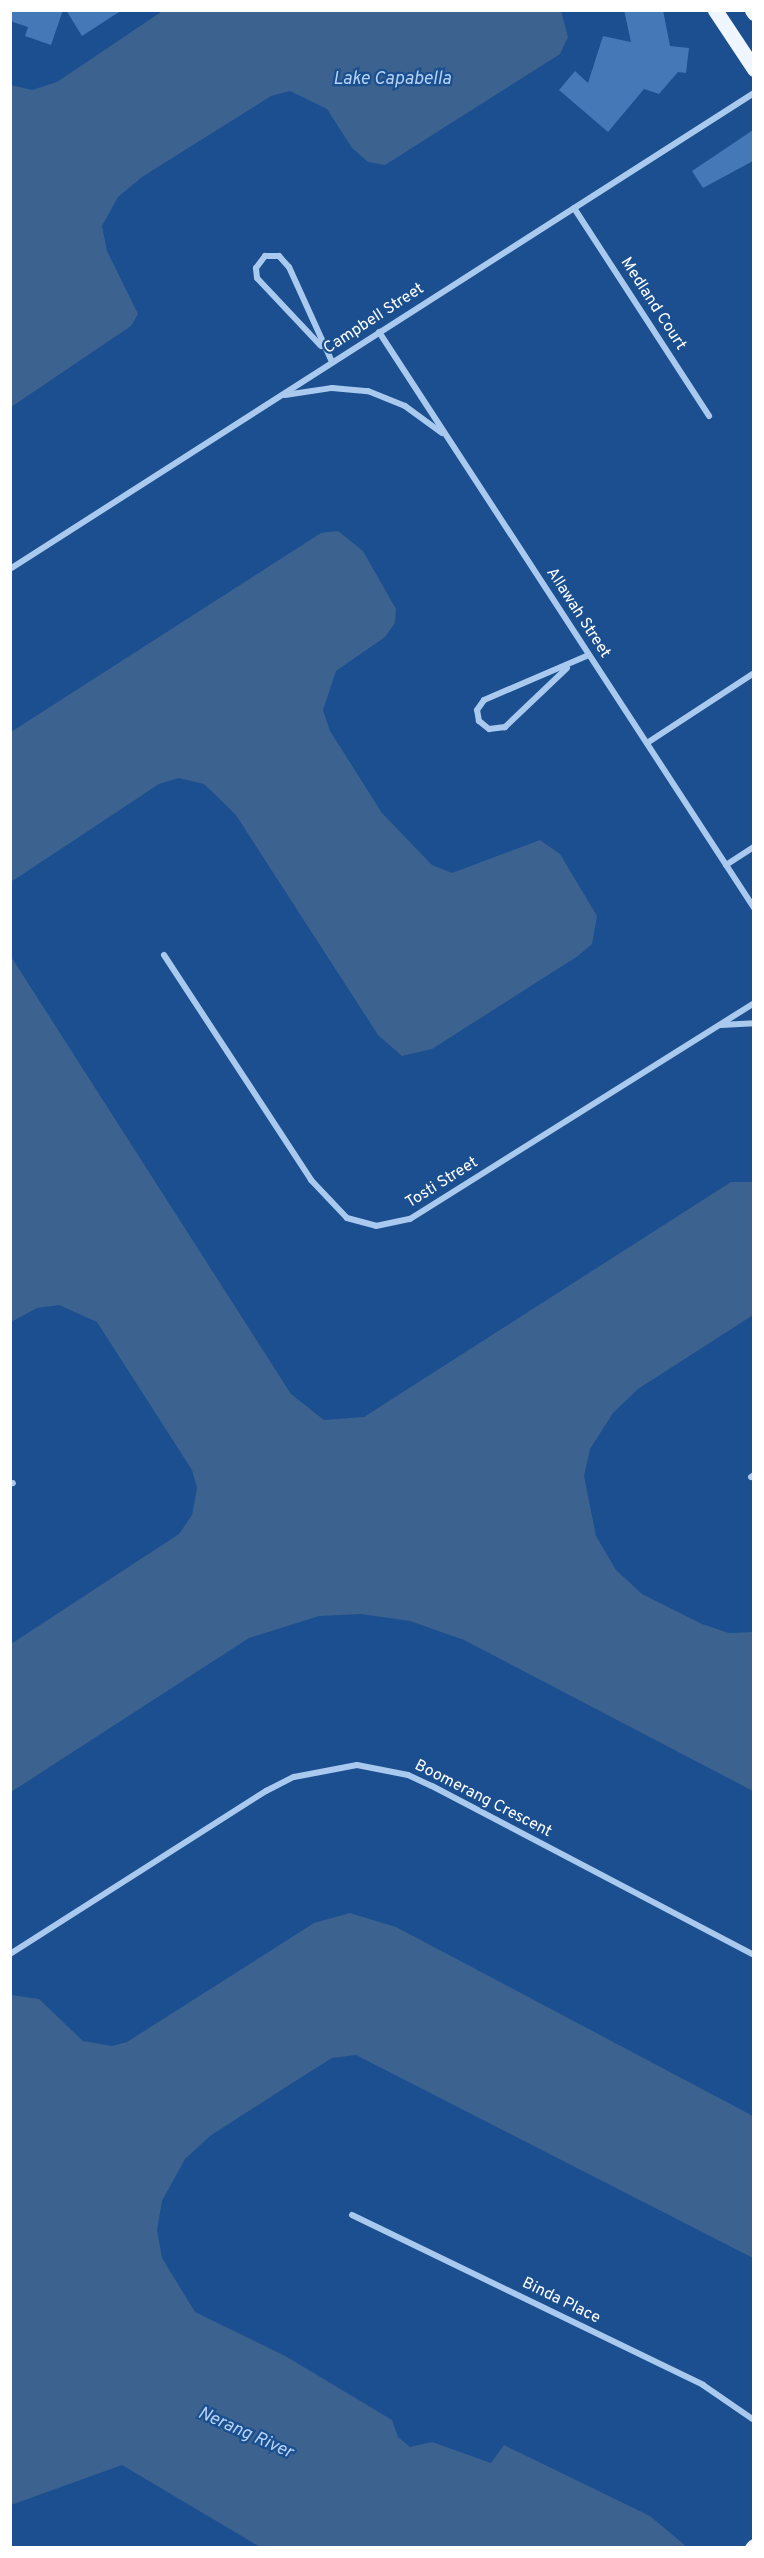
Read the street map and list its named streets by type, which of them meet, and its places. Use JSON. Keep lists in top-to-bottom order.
{
  "streets": {
    "street": [
      "Medland Court",
      "Campbell Street",
      "Allawah Street",
      "Tosti Street",
      "Boomerang Crescent",
      "Binda Place"
    ]
  },
  "crossings": [
    ["Medland Court", "Campbell Street"],
    ["Campbell Street", "Allawah Street"]
  ],
  "water": ["Lake Capabella", "Nerang River"]
}
